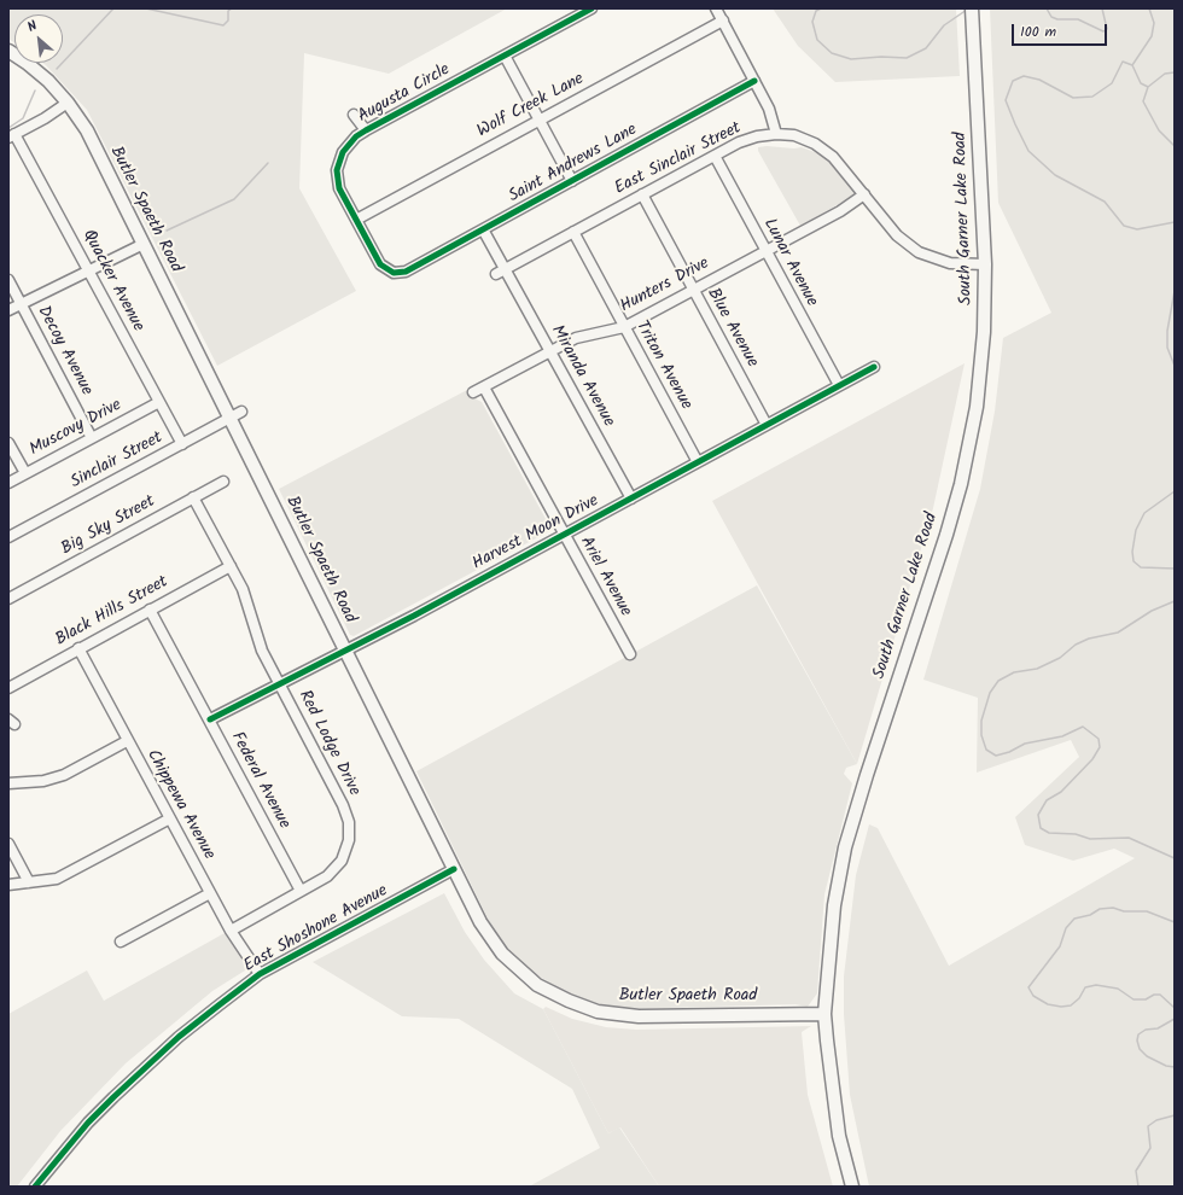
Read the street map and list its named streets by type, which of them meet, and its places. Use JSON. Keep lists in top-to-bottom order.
{
  "streets": {
    "main road": ["Butler Spaeth Road", "South Garner Lake Road"],
    "street": [
      "Augusta Circle",
      "Wolf Creek Lane",
      "East Sinclair Street",
      "Saint Andrews Lane",
      "Lunar Avenue",
      "Quacker Avenue",
      "Hunters Drive",
      "Blue Avenue",
      "Decoy Avenue",
      "Triton Avenue",
      "Miranda Avenue",
      "Muscovy Drive",
      "Sinclair Street",
      "Big Sky Street",
      "Harvest Moon Drive",
      "Ariel Avenue",
      "Black Hills Street",
      "Red Lodge Drive",
      "Federal Avenue",
      "Chippewa Avenue",
      "East Shoshone Avenue"
    ]
  },
  "crossings": [
    ["Augusta Circle", "Wolf Creek Lane"],
    ["Augusta Circle", "Saint Andrews Lane"],
    ["East Sinclair Street", "South Garner Lake Road"],
    ["East Sinclair Street", "Lunar Avenue"],
    ["East Sinclair Street", "Hunters Drive"],
    ["East Sinclair Street", "Blue Avenue"],
    ["East Sinclair Street", "Triton Avenue"],
    ["East Sinclair Street", "Miranda Avenue"],
    ["Saint Andrews Lane", "Miranda Avenue"],
    ["Butler Spaeth Road", "South Garner Lake Road"],
    ["Butler Spaeth Road", "Sinclair Street"],
    ["Butler Spaeth Road", "Harvest Moon Drive"],
    ["Butler Spaeth Road", "East Shoshone Avenue"],
    ["Lunar Avenue", "Hunters Drive"],
    ["Lunar Avenue", "Harvest Moon Drive"],
    ["Quacker Avenue", "Muscovy Drive"],
    ["Quacker Avenue", "Sinclair Street"],
    ["Hunters Drive", "Blue Avenue"],
    ["Hunters Drive", "Triton Avenue"],
    ["Hunters Drive", "Miranda Avenue"],
    ["Hunters Drive", "Ariel Avenue"],
    ["Blue Avenue", "Harvest Moon Drive"],
    ["Decoy Avenue", "Muscovy Drive"],
    ["Triton Avenue", "Harvest Moon Drive"],
    ["Miranda Avenue", "Harvest Moon Drive"],
    ["Big Sky Street", "Red Lodge Drive"],
    ["Harvest Moon Drive", "Ariel Avenue"],
    ["Harvest Moon Drive", "Red Lodge Drive"],
    ["Harvest Moon Drive", "Federal Avenue"],
    ["Black Hills Street", "Red Lodge Drive"],
    ["Black Hills Street", "Federal Avenue"],
    ["Black Hills Street", "Chippewa Avenue"],
    ["Red Lodge Drive", "Federal Avenue"],
    ["Red Lodge Drive", "Chippewa Avenue"],
    ["Chippewa Avenue", "East Shoshone Avenue"]
  ],
  "scale_bar": "100 m",
  "north": "top left"
}
